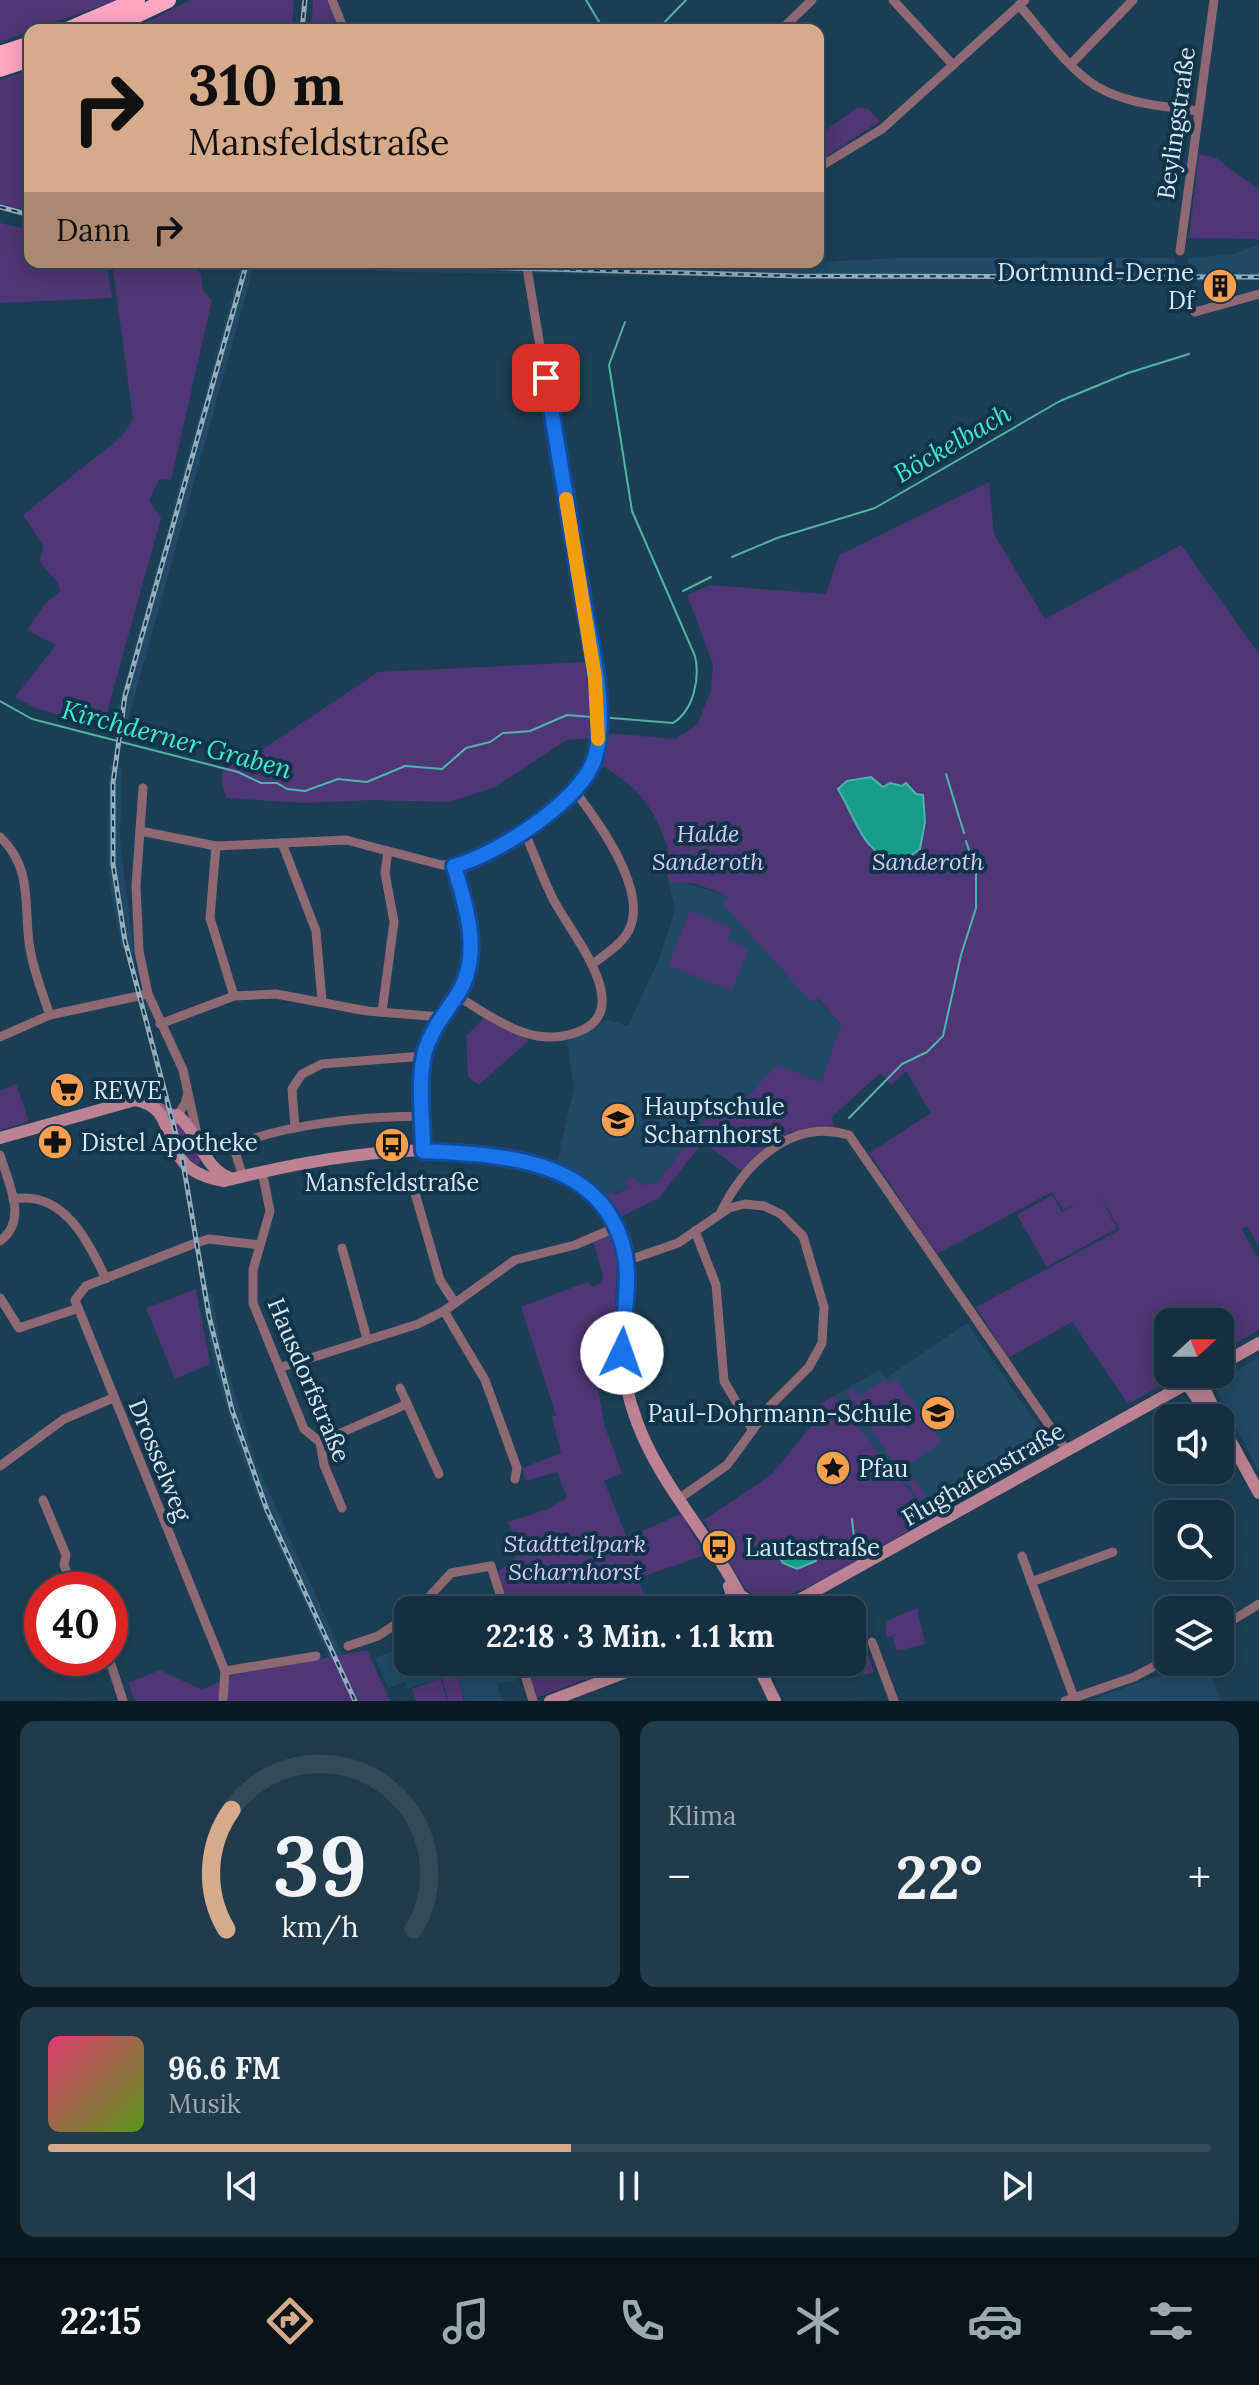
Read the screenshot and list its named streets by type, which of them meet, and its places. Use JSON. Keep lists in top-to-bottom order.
{
  "streets": {
    "street": [
      "Beylingstraße",
      "Hausdorfstraße",
      "Drosselweg",
      "Flughafenstraße"
    ]
  },
  "water": ["Böckelbach", "Kirchderner Graben"],
  "parks": ["Halde Sanderoth", "Sanderoth", "Stadtteilpark Scharnhorst"],
  "places": {
    "building": ["Dortmund-Derne Df"],
    "supermarket": ["REWE"],
    "school or university": ["Hauptschule Scharnhorst", "Paul-Dohrmann-Schule"],
    "pharmacy": ["Distel Apotheke"],
    "bus stop": ["Mansfeldstraße", "Lautastraße"],
    "place": ["Pfau"]
  },
  "north": "right",
  "page": {
    "turn": ["310 m", "Mansfeldstraße"],
    "then": "Dann",
    "limit": "40",
    "trip": "22:18 · 3 Min. · 1.1 km",
    "tile": "Klima",
    "heat": ["−", "22°", "+"],
    "song": ["96.6 FM", "Musik"],
    "tabs": "22:15",
    "gauge": ["39", "km/h"]
  }
}
